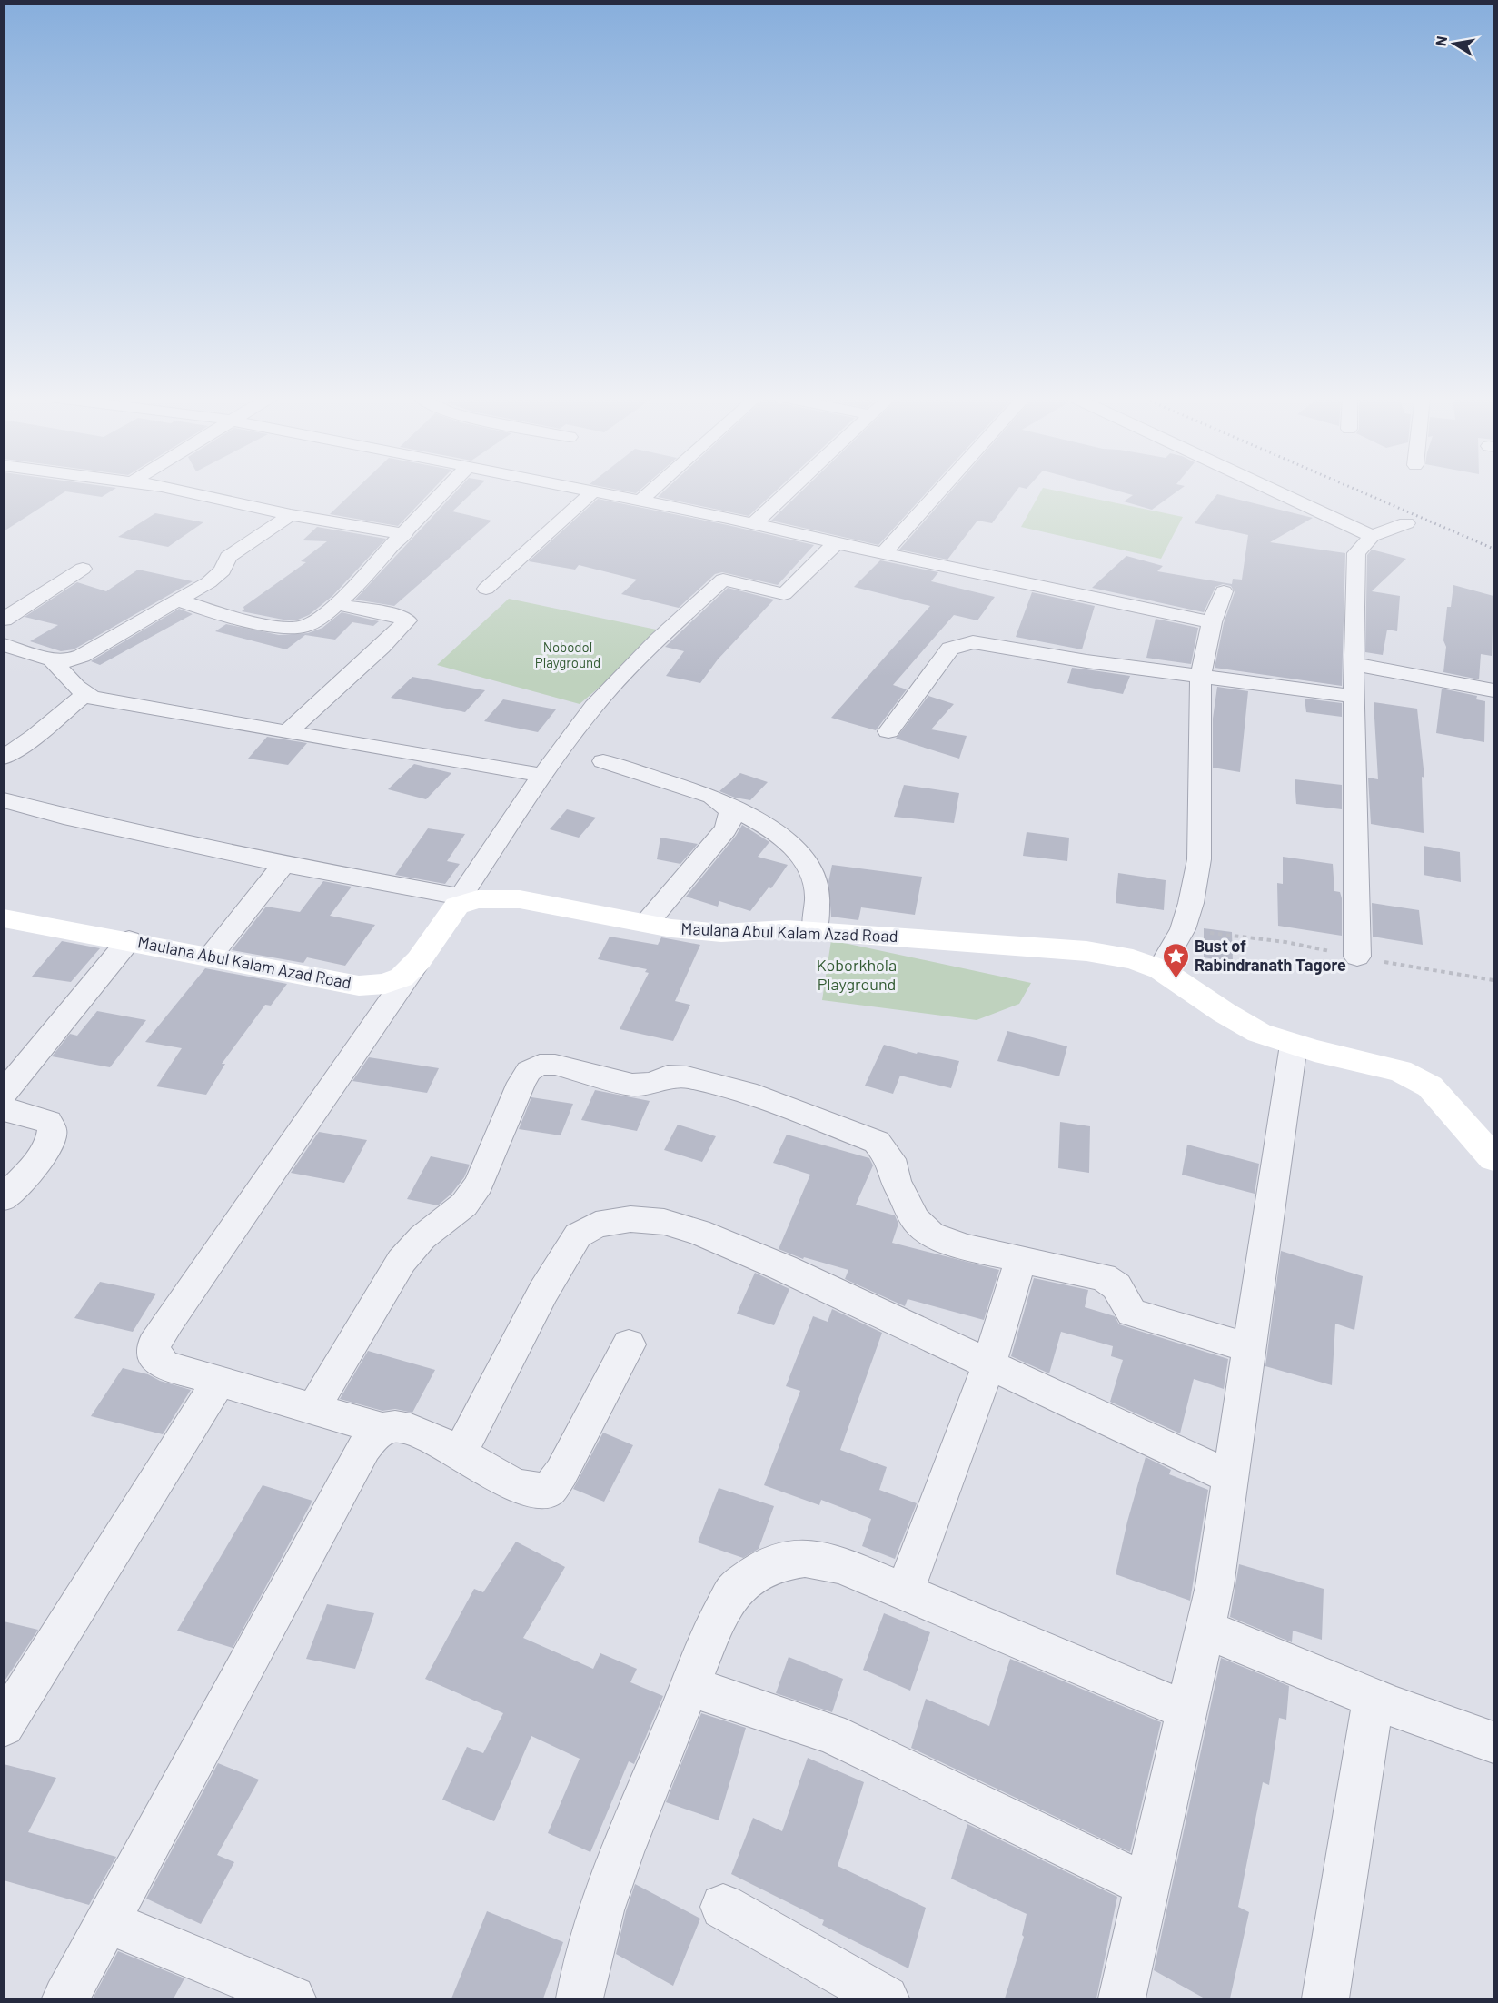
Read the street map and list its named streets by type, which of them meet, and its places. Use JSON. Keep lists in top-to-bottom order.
{
  "streets": {
    "street": ["Maulana Abul Kalam Azad Road"]
  },
  "parks": ["Nobodol Playground", "Koborkhola Playground"],
  "places": {
    "place": ["Bust of Rabindranath Tagore"]
  },
  "north": "left"
}
